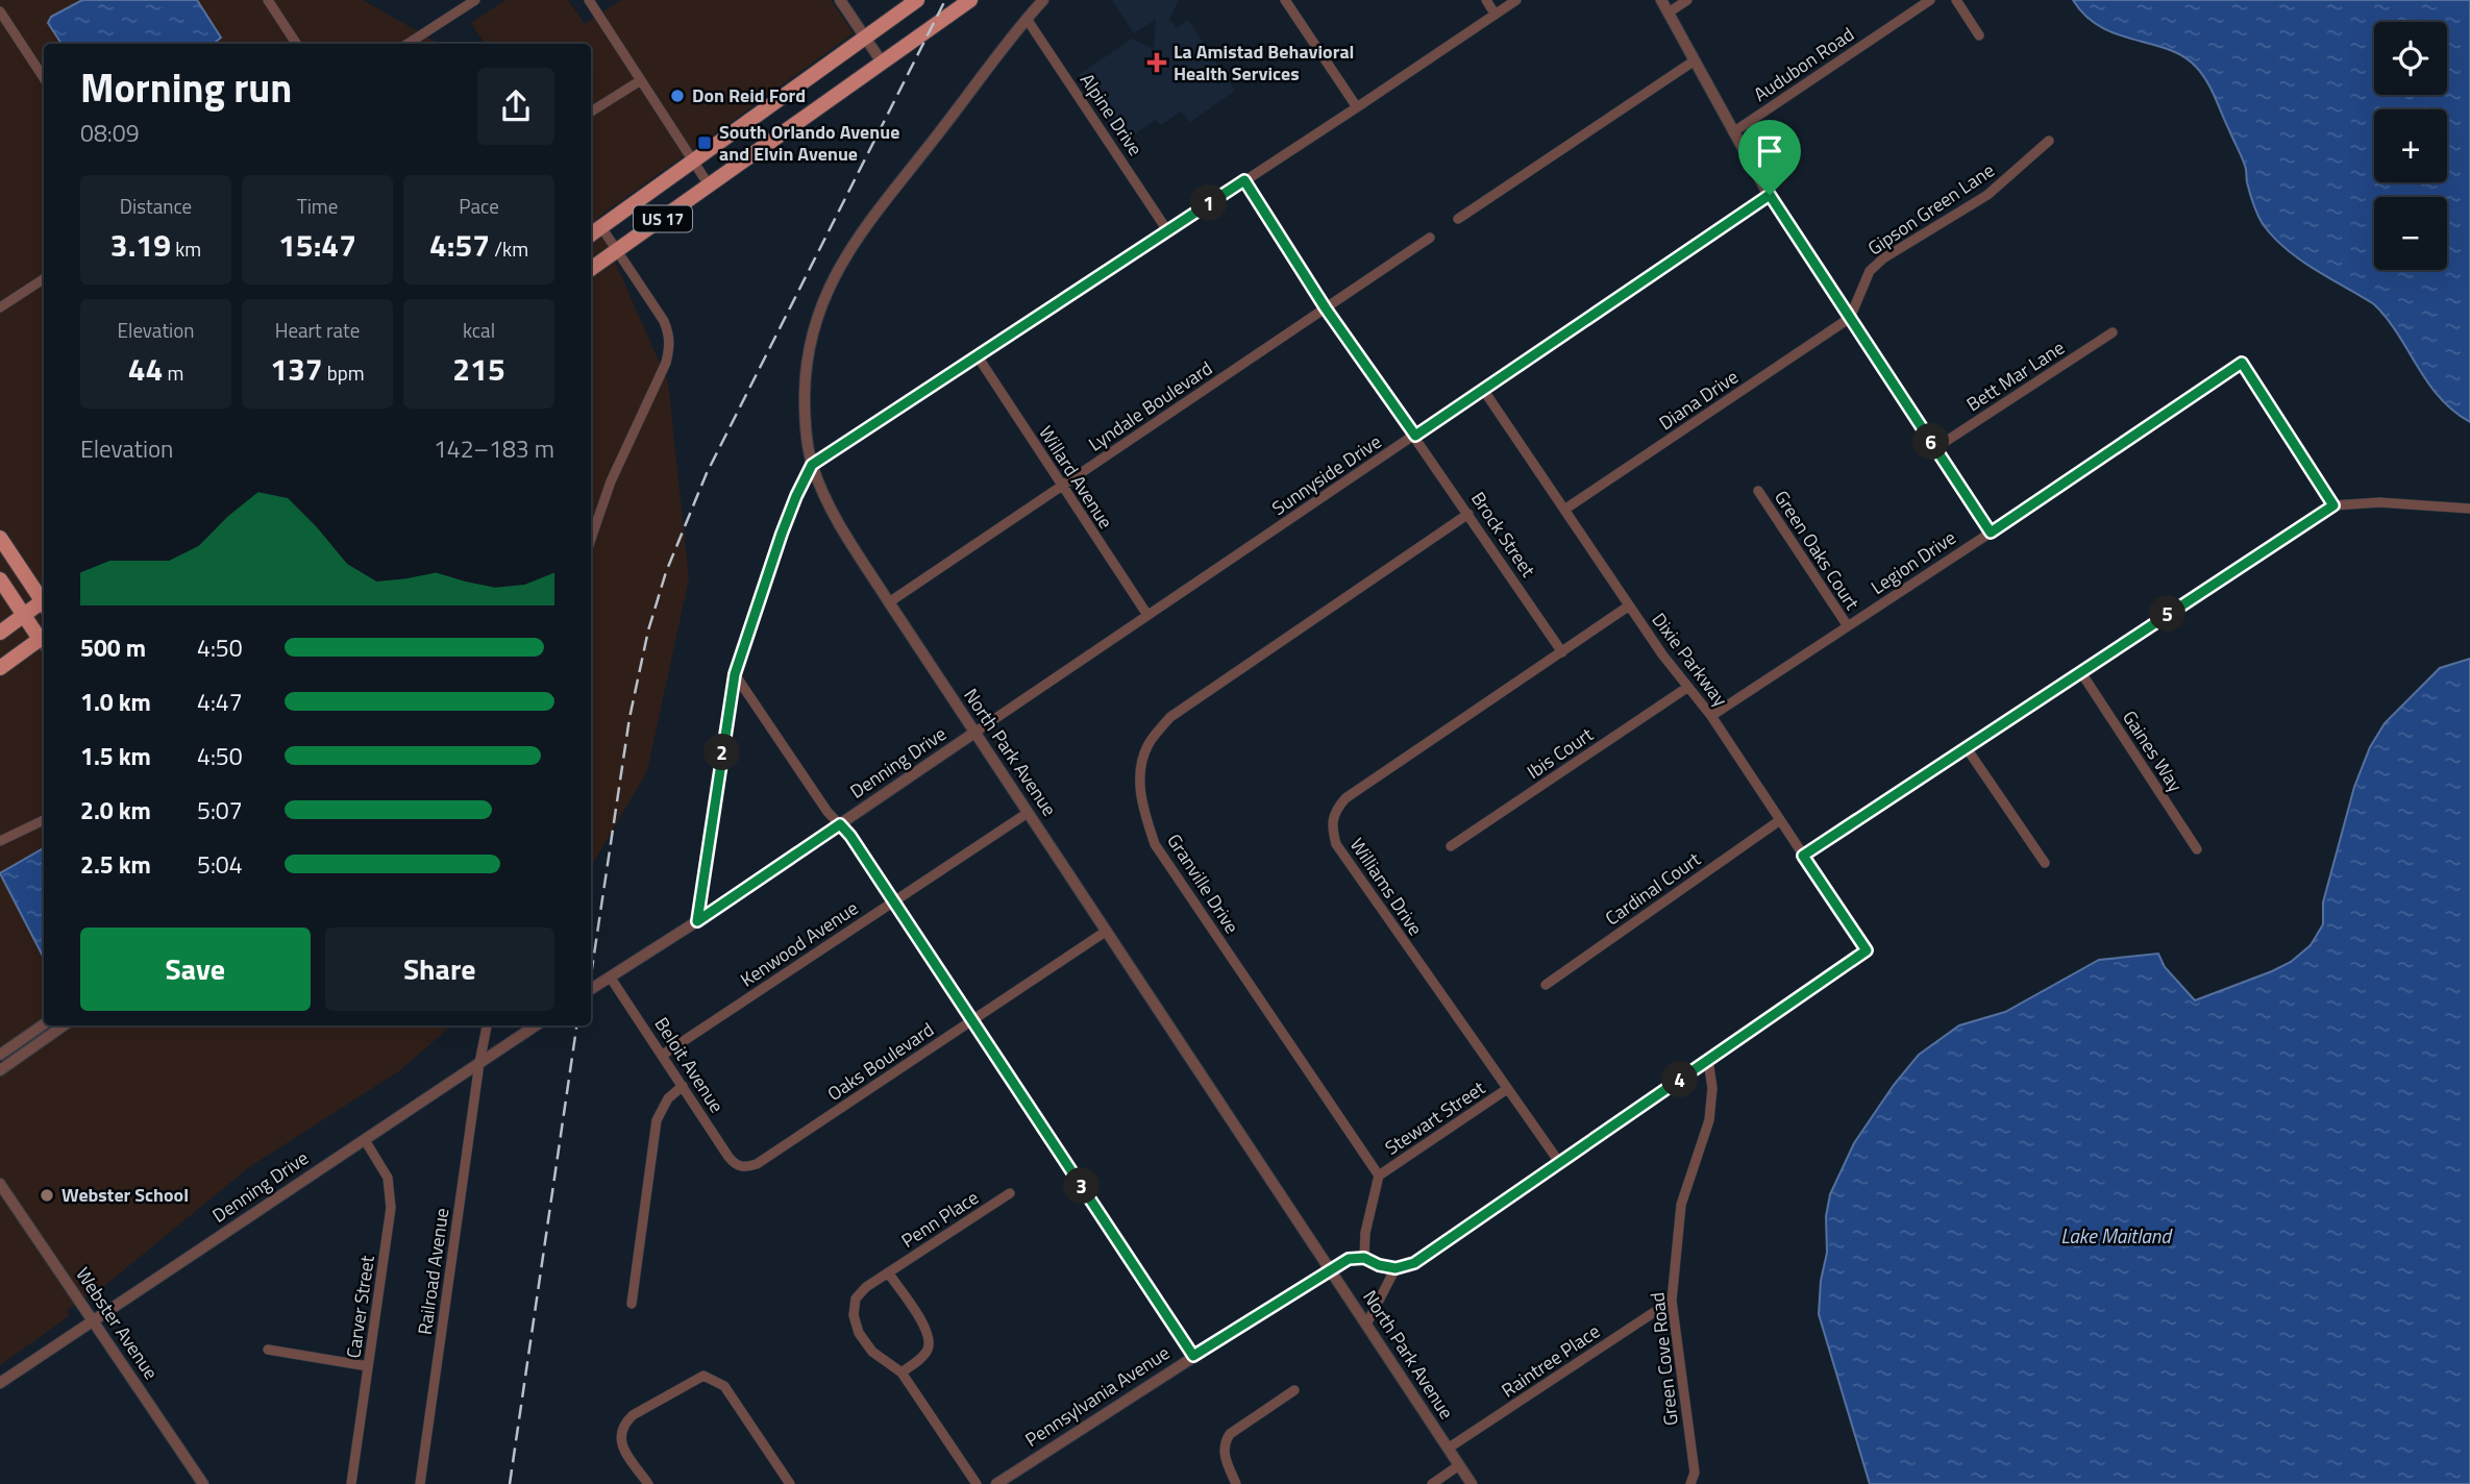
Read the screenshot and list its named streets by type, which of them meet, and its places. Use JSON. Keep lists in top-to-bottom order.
{
  "streets": {
    "main road": ["US 17"],
    "street": [
      "Audubon Road",
      "Alpine Drive",
      "Gipson Green Lane",
      "Bett Mar Lane",
      "Diana Drive",
      "Lyndale Boulevard",
      "Sunnyside Drive",
      "Willard Avenue",
      "Brock Street",
      "Green Oaks Court",
      "Legion Drive",
      "Dixie Parkway",
      "Gaines Way",
      "North Park Avenue",
      "Ibis Court",
      "Denning Drive",
      "Granville Drive",
      "Williams Drive",
      "Cardinal Court",
      "Kenwood Avenue",
      "Oaks Boulevard",
      "Beloit Avenue",
      "Stewart Street",
      "Penn Place",
      "Railroad Avenue",
      "Carver Street",
      "Webster Avenue",
      "Green Cove Road",
      "Raintree Place",
      "Pennsylvania Avenue"
    ]
  },
  "crossings": [
    ["Alpine Drive", "North Park Avenue"],
    ["Gipson Green Lane", "Diana Drive"],
    ["Diana Drive", "Dixie Parkway"],
    ["Lyndale Boulevard", "Willard Avenue"],
    ["Lyndale Boulevard", "North Park Avenue"],
    ["Sunnyside Drive", "Willard Avenue"],
    ["Sunnyside Drive", "Brock Street"],
    ["Sunnyside Drive", "Dixie Parkway"],
    ["Sunnyside Drive", "North Park Avenue"],
    ["Sunnyside Drive", "Denning Drive"],
    ["Brock Street", "Granville Drive"],
    ["Brock Street", "Williams Drive"],
    ["Green Oaks Court", "Legion Drive"],
    ["Legion Drive", "Dixie Parkway"],
    ["Dixie Parkway", "Ibis Court"],
    ["Dixie Parkway", "Williams Drive"],
    ["Dixie Parkway", "Cardinal Court"],
    ["Dixie Parkway", "Green Cove Road"],
    ["North Park Avenue", "Denning Drive"],
    ["North Park Avenue", "Kenwood Avenue"],
    ["North Park Avenue", "Oaks Boulevard"],
    ["North Park Avenue", "Raintree Place"],
    ["North Park Avenue", "Pennsylvania Avenue"],
    ["Denning Drive", "Beloit Avenue"],
    ["Denning Drive", "Railroad Avenue"],
    ["Denning Drive", "Carver Street"],
    ["Denning Drive", "Webster Avenue"],
    ["Granville Drive", "Stewart Street"],
    ["Williams Drive", "Stewart Street"],
    ["Kenwood Avenue", "Beloit Avenue"],
    ["Oaks Boulevard", "Beloit Avenue"],
    ["Green Cove Road", "Raintree Place"]
  ],
  "water": ["Lake Maitland"],
  "places": {
    "health": ["La Amistad Behavioral Health Services"],
    "other": ["Don Reid Ford", "Webster School"],
    "transit": ["South Orlando Avenue and Elvin Avenue"]
  },
  "page": {
    "map_buttons": ["+", "−"],
    "heading": ["Morning run", "08:09"],
    "stats": [
      ["Distance", "3.19 km"],
      ["Time", "15:47"],
      ["Pace", "4:57 /km"],
      ["Elevation", "44 m"],
      ["Heart rate", "137 bpm"],
      ["kcal", "215"]
    ],
    "pins": [
      "1",
      "6",
      "5",
      "2",
      "4",
      "3"
    ],
    "chart": ["Elevation", "142–183 m"],
    "list": [
      {
        "name": "500 m",
        "note": "4:50"
      },
      {
        "name": "1.0 km",
        "note": "4:47"
      },
      {
        "name": "1.5 km",
        "note": "4:50"
      },
      {
        "name": "2.0 km",
        "note": "5:07"
      },
      {
        "name": "2.5 km",
        "note": "5:04"
      }
    ],
    "buttons": ["Save", "Share"]
  }
}
